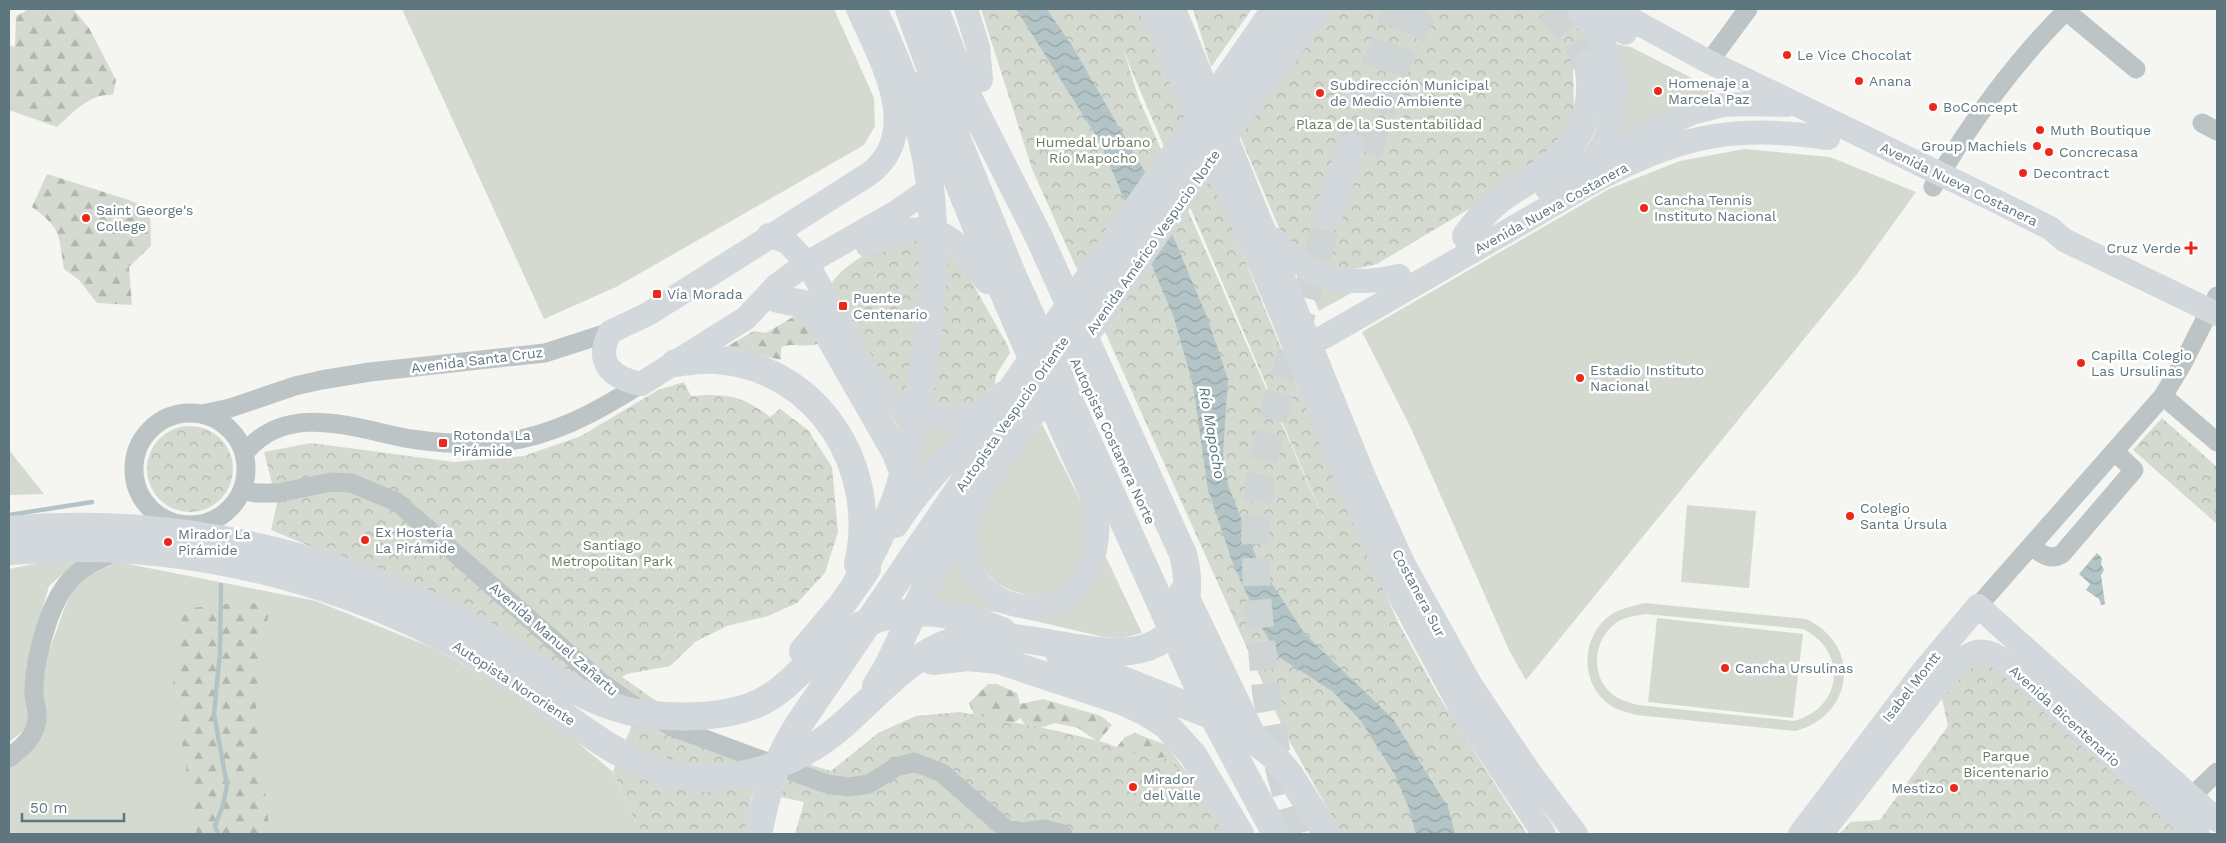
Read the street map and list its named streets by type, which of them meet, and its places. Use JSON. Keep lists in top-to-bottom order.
{
  "streets": {
    "highway": ["Autopista Vespucio Oriente", "Autopista Costanera Norte", "Autopista Nororiente"],
    "main road": [
      "Avenida Nueva Costanera",
      "Avenida Santa Cruz",
      "Costanera Sur",
      "Isabel Montt",
      "Avenida Bicentenario"
    ],
    "street": ["Avenida Manuel Zañartu"]
  },
  "crossings": [
    ["Avenida Nueva Costanera", "Costanera Sur"],
    ["Avenida Nueva Costanera", "Isabel Montt"],
    ["Avenida Santa Cruz", "Avenida Manuel Zañartu"],
    ["Isabel Montt", "Avenida Bicentenario"]
  ],
  "water": ["Río Mapocho"],
  "parks": [
    "Plaza de la Sustentabilidad",
    "Humedal Urbano Río Mapocho",
    "Santiago Metropolitan Park",
    "Parque Bicentenario"
  ],
  "places": {
    "other": [
      "Le Vice Chocolat",
      "Anana",
      "Homenaje a Marcela Paz",
      "Subdirección Municipal de Medio Ambiente",
      "BoConcept",
      "Muth Boutique",
      "Group Machiels",
      "Concrecasa",
      "Decontract",
      "Cancha Tennis Instituto Nacional",
      "Saint George's College",
      "Capilla Colegio Las Ursulinas",
      "Estadio Instituto Nacional",
      "Colegio Santa Úrsula",
      "Ex Hostería La Pirámide",
      "Mirador La Pirámide",
      "Cancha Ursulinas",
      "Mirador del Valle",
      "Mestizo"
    ],
    "health": ["Cruz Verde"],
    "transit": ["Vía Morada", "Puente Centenario", "Rotonda La Pirámide"]
  },
  "scale_bar": "50 m"
}
